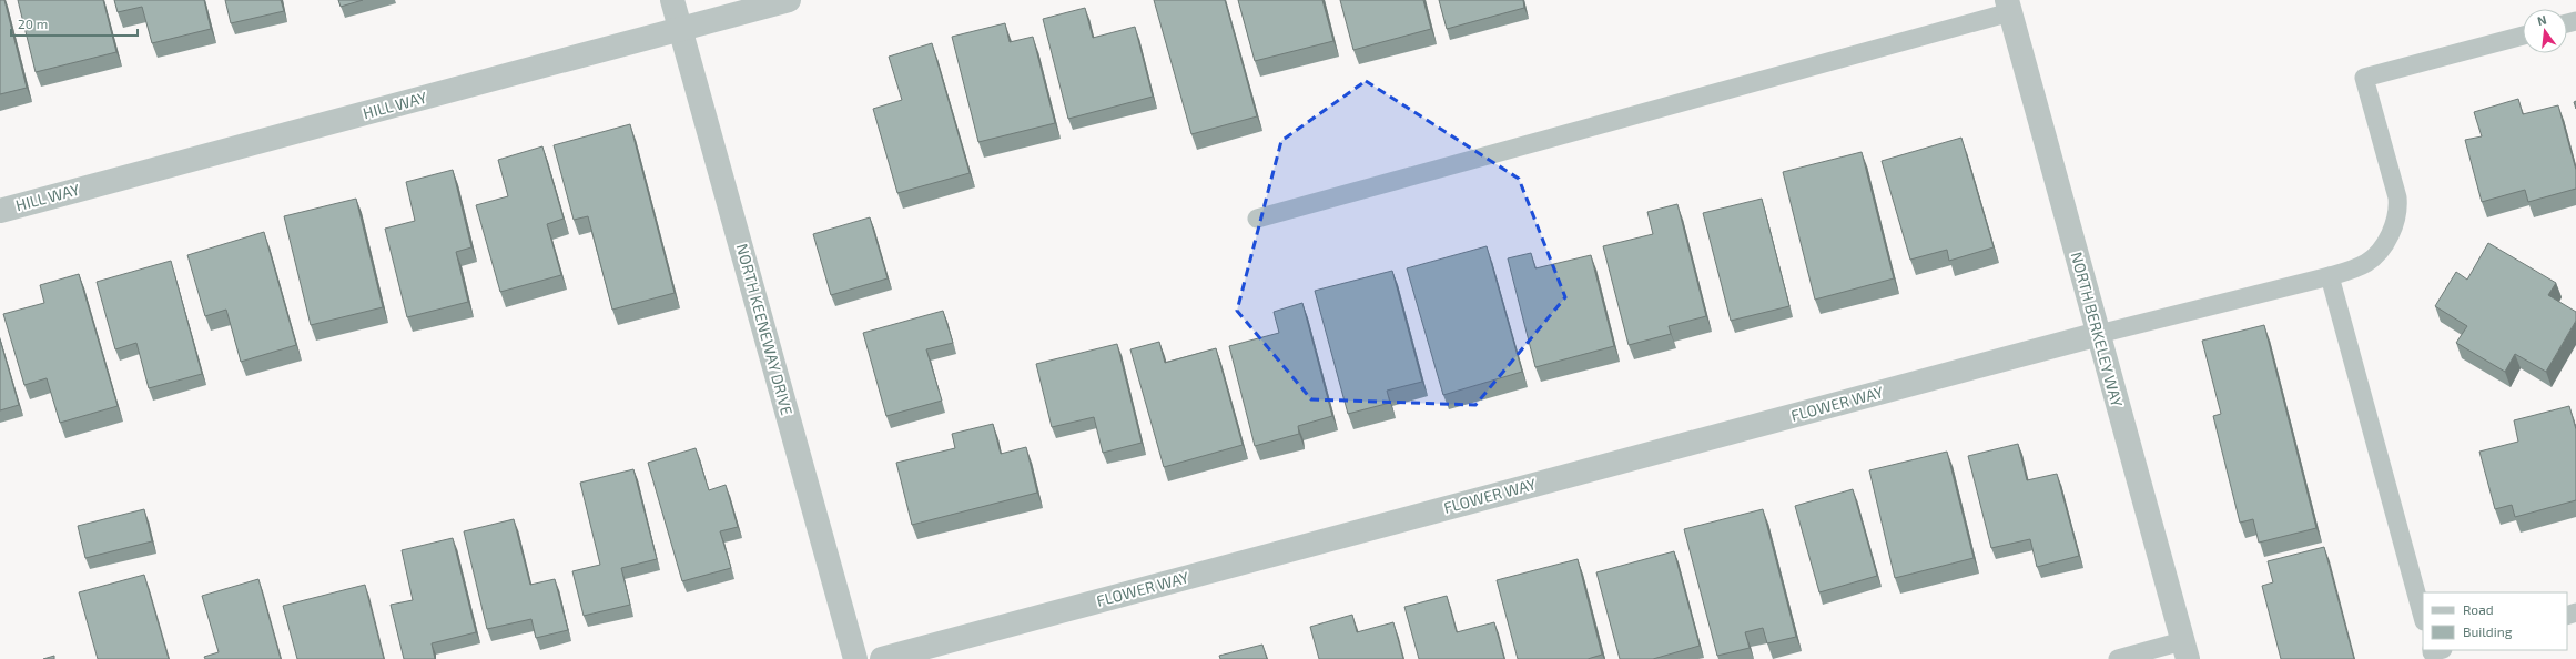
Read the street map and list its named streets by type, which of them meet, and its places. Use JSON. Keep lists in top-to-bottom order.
{
  "streets": {
    "street": [
      "HILL WAY",
      "NORTH KEENEWAY DRIVE",
      "NORTH BERKELEY WAY",
      "FLOWER WAY"
    ]
  },
  "crossings": [
    ["HILL WAY", "NORTH KEENEWAY DRIVE"],
    ["NORTH BERKELEY WAY", "FLOWER WAY"]
  ],
  "legend": ["Road", "Building"],
  "scale_bar": "20 m",
  "north": "top"
}
